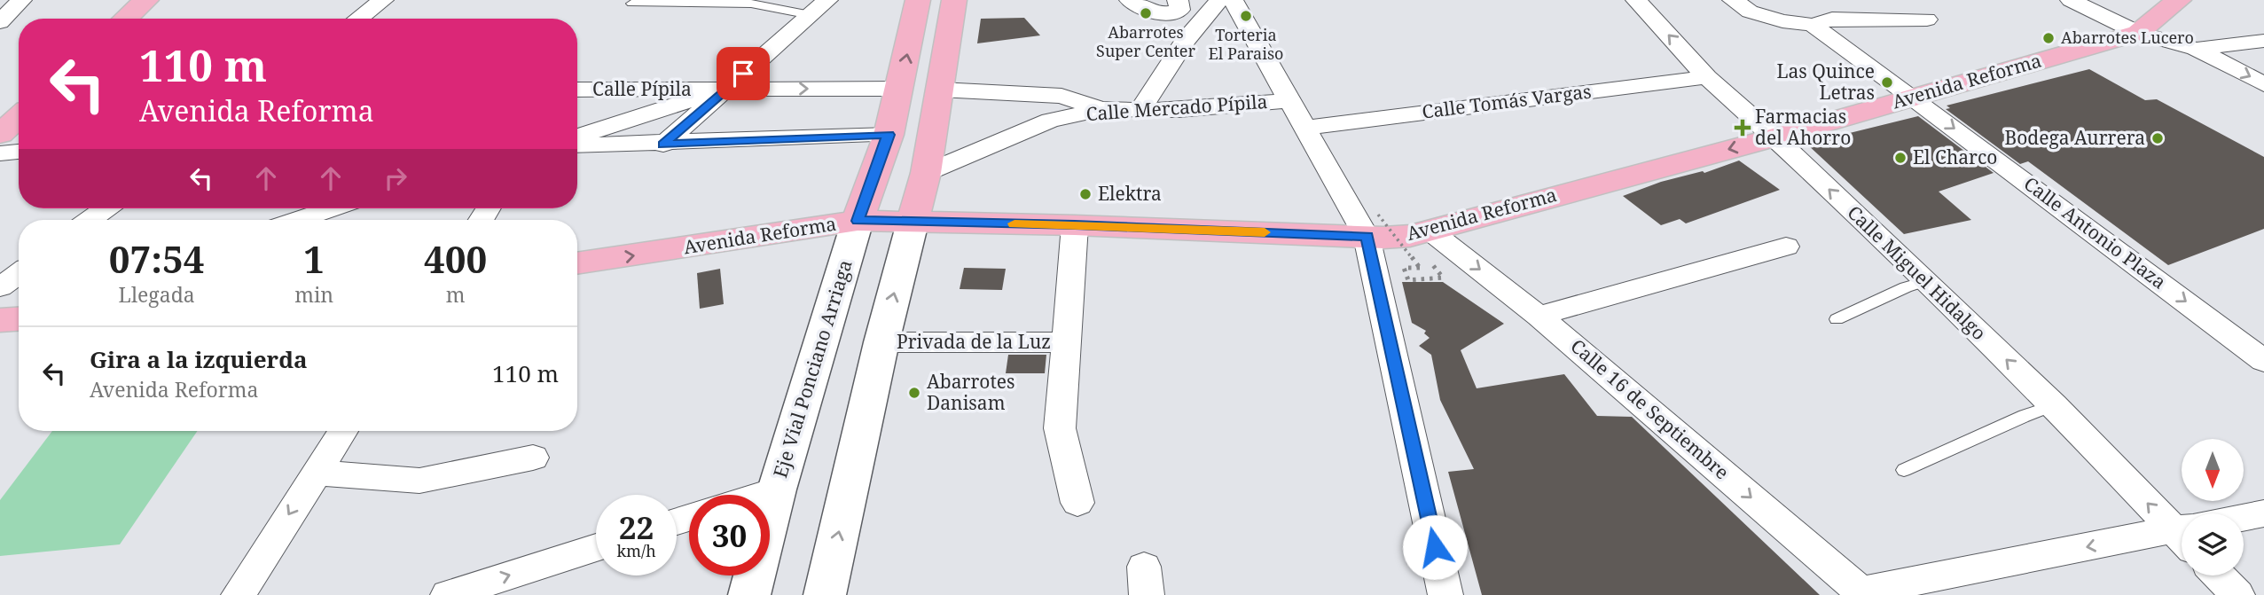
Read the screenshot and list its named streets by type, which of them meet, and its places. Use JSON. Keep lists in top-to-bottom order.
{
  "streets": {
    "main road": ["Avenida Reforma", "Eje Vial Ponciano Arriaga"],
    "street": [
      "Calle Pípila",
      "Calle Tomás Vargas",
      "Calle Mercado Pípila",
      "Calle Antonio Plaza",
      "Calle Miguel Hidalgo",
      "Privada de la Luz",
      "Calle 16 de Septiembre"
    ]
  },
  "crossings": [
    ["Avenida Reforma", "Calle Antonio Plaza"],
    ["Avenida Reforma", "Calle Miguel Hidalgo"],
    ["Avenida Reforma", "Privada de la Luz"],
    ["Avenida Reforma", "Eje Vial Ponciano Arriaga"],
    ["Avenida Reforma", "Calle 16 de Septiembre"],
    ["Calle Pípila", "Eje Vial Ponciano Arriaga"],
    ["Calle Tomás Vargas", "Calle Miguel Hidalgo"]
  ],
  "one_way": ["Calle Miguel Hidalgo", "Calle 16 de Septiembre"],
  "places": {
    "other": [
      "Abarrotes Super Center",
      "Torteria El Paraiso",
      "Abarrotes Lucero",
      "Las Quince Letras",
      "Bodega Aurrera",
      "El Charco",
      "Elektra",
      "Abarrotes Danisam"
    ],
    "health": ["Farmacias del Ahorro"]
  },
  "north": "bottom",
  "page": {
    "turn": ["110 m", "Avenida Reforma"],
    "eta": [
      "07:54",
      "Llegada",
      "1",
      "min",
      "400",
      "m"
    ],
    "list": [
      {
        "name": "Gira a la izquierda",
        "note": "Avenida Reforma",
        "value": "110 m"
      }
    ],
    "speed": "22 km/h",
    "limit": "30"
  }
}
